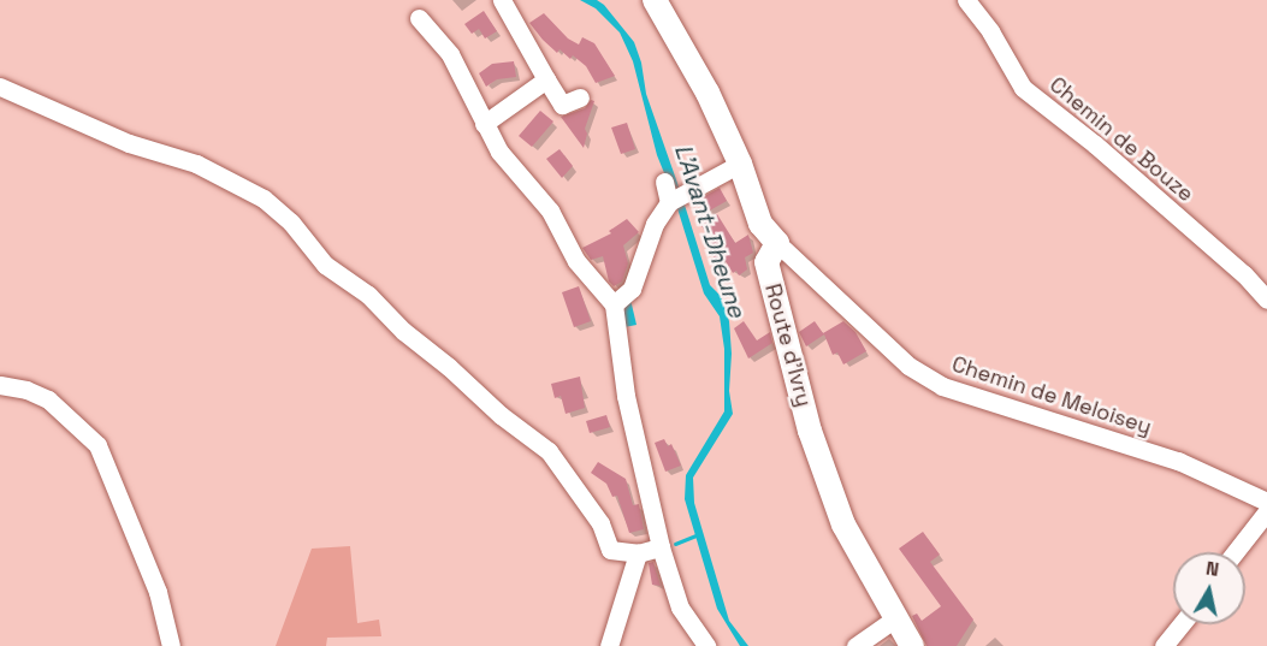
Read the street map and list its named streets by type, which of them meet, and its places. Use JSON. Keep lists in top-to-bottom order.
{
  "streets": {
    "main road": ["Route d'Ivry"],
    "street": ["Chemin de Bouze", "Chemin de Meloisey"]
  },
  "crossings": [
    ["Route d'Ivry", "Chemin de Meloisey"]
  ],
  "water": ["L'Avant-Dheune"],
  "north": "top"
}
